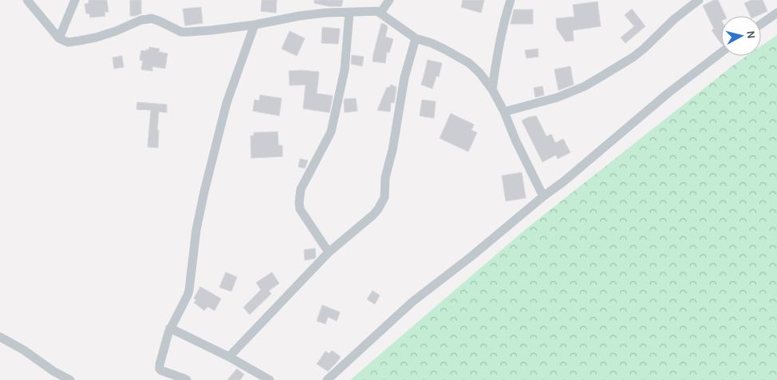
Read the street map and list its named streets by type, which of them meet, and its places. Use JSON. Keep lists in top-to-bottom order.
{
  "north": "right"
}
